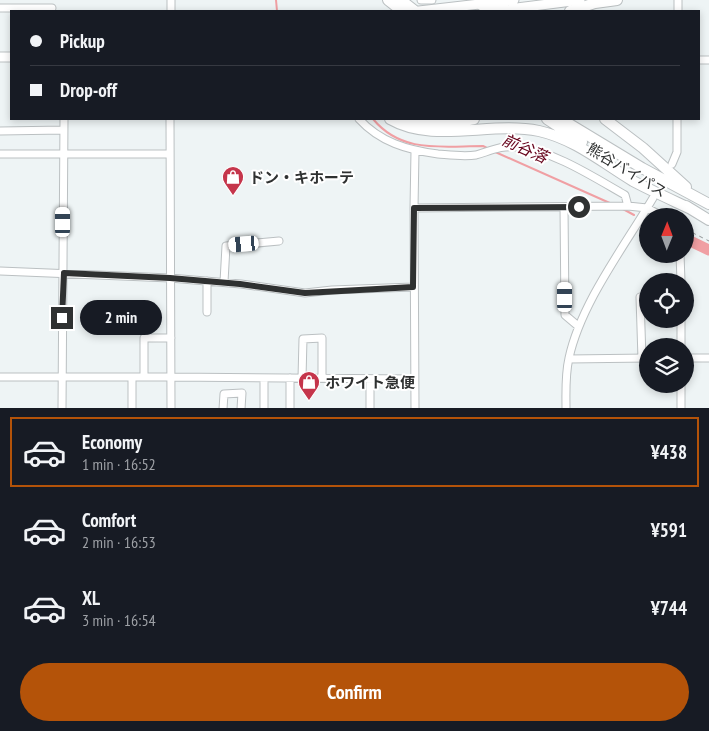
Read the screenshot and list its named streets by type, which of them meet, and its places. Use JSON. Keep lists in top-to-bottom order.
{
  "streets": {
    "highway": ["熊谷バイパス"]
  },
  "water": ["前谷落"],
  "places": {
    "shop": ["ドン・キホーテ", "ホワイト急便"]
  },
  "north": "top",
  "page": {
    "banner": ["Pickup", "Drop-off"],
    "bubble": "2 min",
    "list": [
      {
        "name": "Economy",
        "note": "1 min · 16:52",
        "value": "¥438"
      },
      {
        "name": "Comfort",
        "note": "2 min · 16:53",
        "value": "¥591"
      },
      {
        "name": "XL",
        "note": "3 min · 16:54",
        "value": "¥744"
      }
    ],
    "buttons": "Confirm"
  }
}
